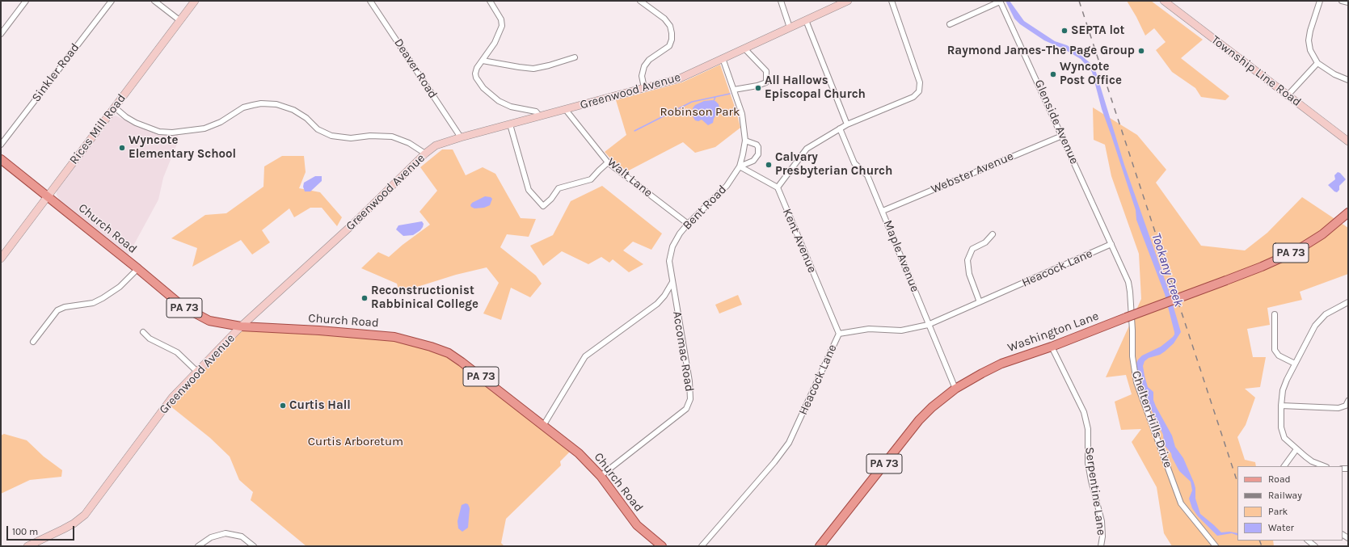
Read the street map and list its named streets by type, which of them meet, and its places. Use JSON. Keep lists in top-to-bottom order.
{
  "streets": {
    "main road": [
      "Township Line Road",
      "Greenwood Avenue",
      "Rices Mill Road",
      "Church Road",
      "PA 73",
      "Washington Lane"
    ],
    "street": [
      "Deaver Road",
      "Sinkler Road",
      "Glenside Avenue",
      "Webster Avenue",
      "Walt Lane",
      "Bent Road",
      "Kent Avenue",
      "Maple Avenue",
      "Heacock Lane",
      "Accomac Road",
      "Chelten Hills Drive",
      "Serpentine Lane"
    ]
  },
  "crossings": [
    ["Deaver Road", "Greenwood Avenue"],
    ["Greenwood Avenue", "Walt Lane"],
    ["Greenwood Avenue", "Bent Road"],
    ["Greenwood Avenue", "Church Road"],
    ["Glenside Avenue", "Webster Avenue"],
    ["Glenside Avenue", "Heacock Lane"],
    ["Glenside Avenue", "Chelten Hills Drive"],
    ["Rices Mill Road", "Church Road"],
    ["Webster Avenue", "Maple Avenue"],
    ["Walt Lane", "Bent Road"],
    ["Bent Road", "Accomac Road"],
    ["Church Road", "Accomac Road"],
    ["Kent Avenue", "Heacock Lane"],
    ["Maple Avenue", "Heacock Lane"],
    ["Maple Avenue", "Washington Lane"],
    ["Heacock Lane", "Chelten Hills Drive"],
    ["Washington Lane", "Serpentine Lane"]
  ],
  "water": ["Tookany Creek"],
  "parks": ["Robinson Park", "Curtis Arboretum"],
  "places": [
    "SEPTA lot",
    "Raymond James-The Page Group",
    "Wyncote Post Office",
    "All Hallows Episcopal Church",
    "Wyncote Elementary School",
    "Calvary Presbyterian Church",
    "Reconstructionist Rabbinical College",
    "Curtis Hall"
  ],
  "legend": [
    "Road",
    "Railway",
    "Park",
    "Water"
  ],
  "scale_bar": "100 m"
}
